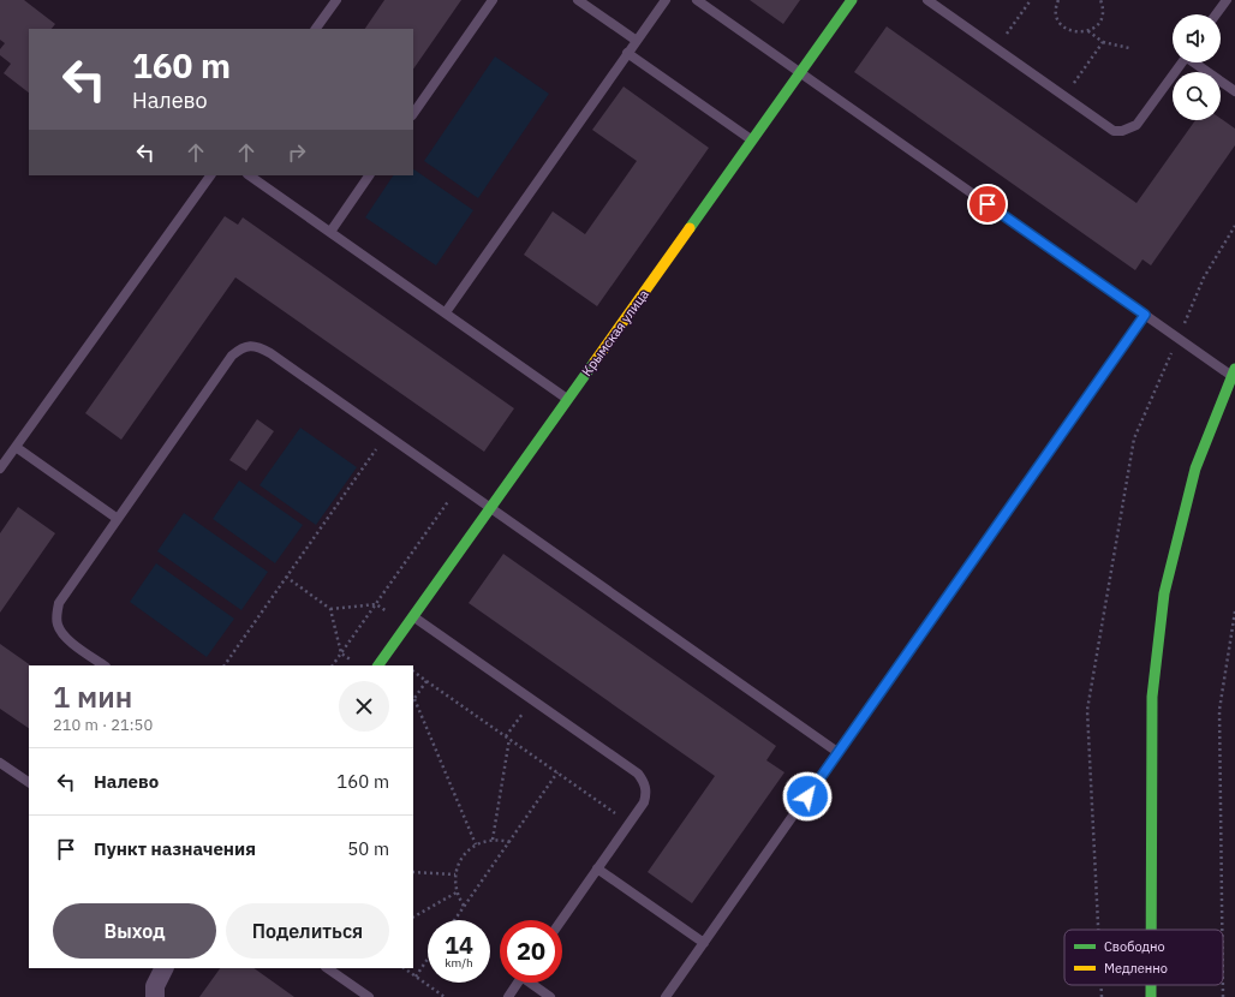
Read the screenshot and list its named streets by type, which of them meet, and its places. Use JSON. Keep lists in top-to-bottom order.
{
  "streets": {
    "street": ["Крымская улица"]
  },
  "legend": ["Свободно", "Медленно"],
  "page": {
    "turn": ["160 m", "Налево"],
    "heading": ["1 мин", "210 m · 21:50"],
    "list": [
      {
        "name": "Налево",
        "value": "160 m"
      },
      {
        "name": "Пункт назначения",
        "value": "50 m"
      }
    ],
    "buttons": ["Выход", "Поделиться"],
    "speed": "14 km/h",
    "limit": "20"
  }
}
